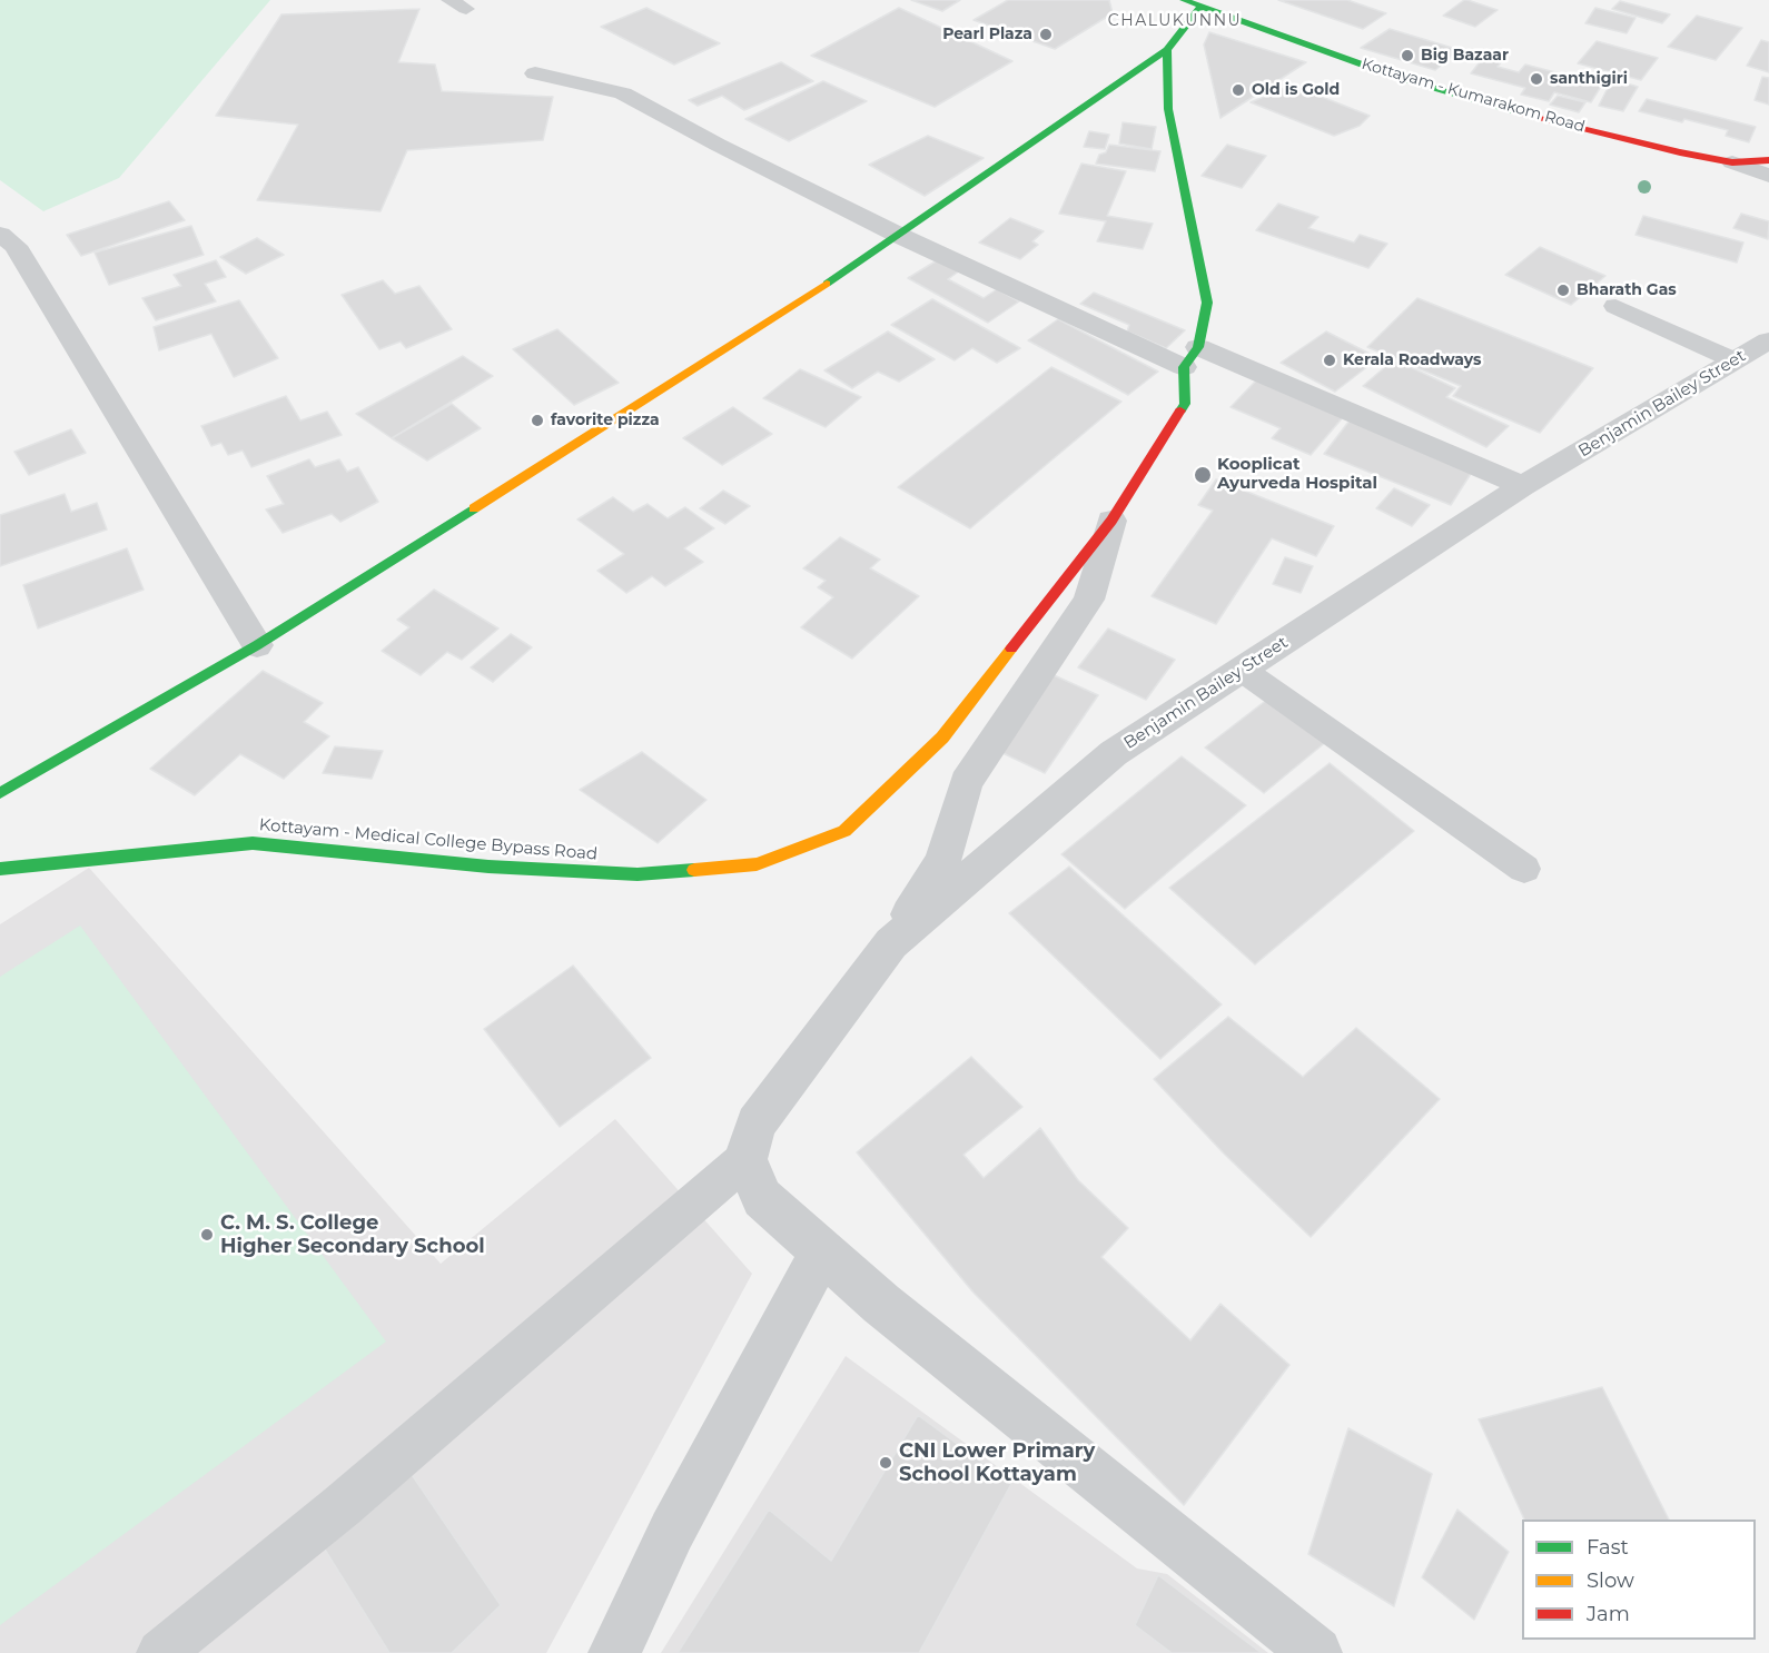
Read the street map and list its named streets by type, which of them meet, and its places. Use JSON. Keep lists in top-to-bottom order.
{
  "streets": {
    "main road": ["Kottayam - Kumarakom Road", "Kottayam - Medical College Bypass Road"],
    "street": ["Benjamin Bailey Street"]
  },
  "districts": ["CHALUKUNNU"],
  "places": [
    "Pearl Plaza",
    "Big Bazaar",
    "santhigiri",
    "Old is Gold",
    "Bharath Gas",
    "Kerala Roadways",
    "favorite pizza",
    "Kooplicat Ayurveda Hospital",
    "C. M. S. College Higher Secondary School",
    "CNI Lower Primary School Kottayam"
  ],
  "legend": ["Fast", "Slow", "Jam"]
}
